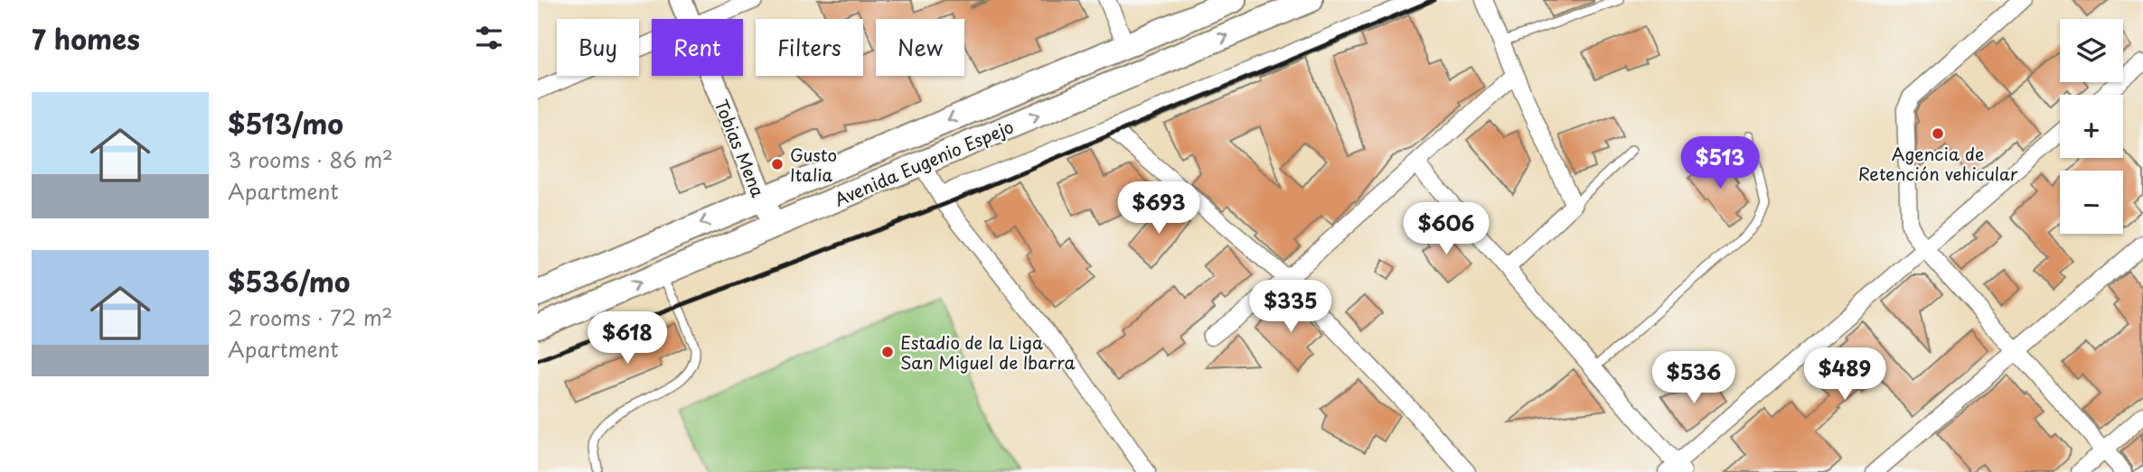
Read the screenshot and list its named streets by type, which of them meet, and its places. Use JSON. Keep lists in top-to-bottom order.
{
  "streets": {
    "main road": ["Avenida Eugenio Espejo"],
    "street": ["Tobias Mena"]
  },
  "crossings": [
    ["Tobias Mena", "Avenida Eugenio Espejo"]
  ],
  "places": ["Agencia de Retención vehicular", "Gusto Italia", "Estadio de la Liga San Miguel de Ibarra"],
  "page": {
    "heading": "7 homes",
    "map_buttons": ["+", "−"],
    "chip": [
      "Buy",
      "Rent",
      "Filters",
      "New"
    ],
    "list": [
      {
        "name": "$513/mo",
        "note": "3 rooms · 86 m² · Apartment"
      },
      {
        "name": "$536/mo",
        "note": "2 rooms · 72 m² · Apartment"
      }
    ],
    "price": [
      "$513",
      "$693",
      "$606",
      "$335",
      "$618",
      "$489",
      "$536"
    ]
  }
}
